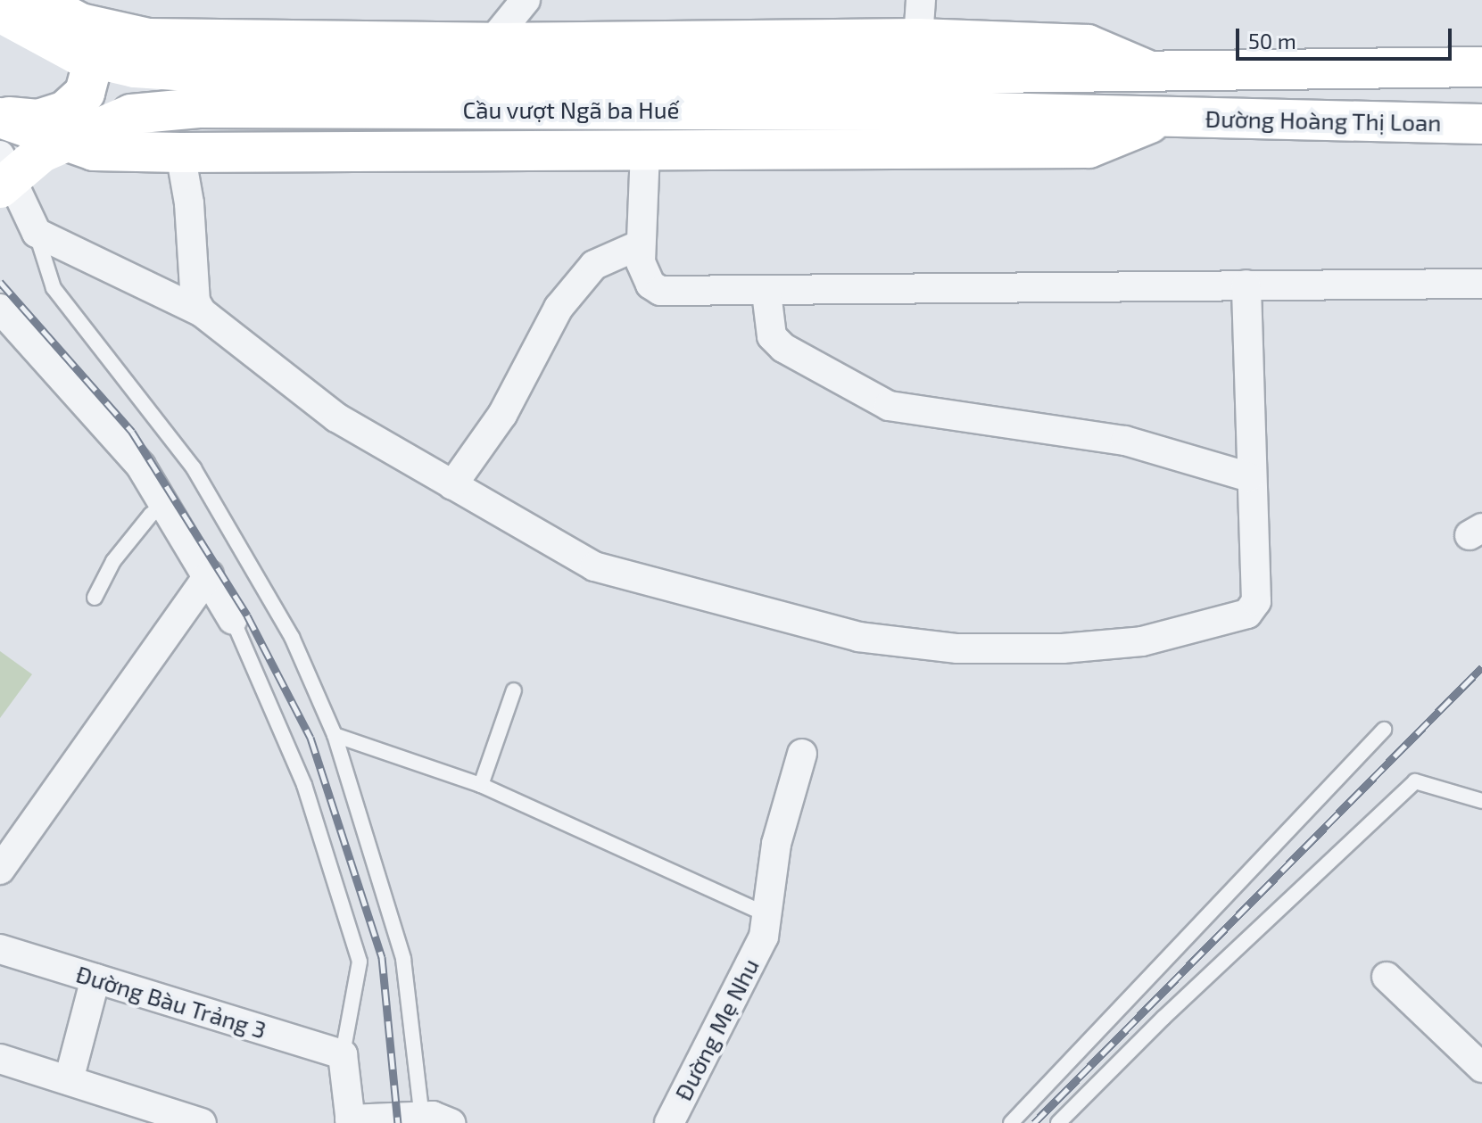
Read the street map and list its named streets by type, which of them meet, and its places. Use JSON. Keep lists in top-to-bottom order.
{
  "streets": {
    "main road": ["Cầu vượt Ngã ba Huế", "Đường Hoàng Thị Loan"],
    "street": ["Đường Bàu Trảng 3", "Đường Mẹ Nhu"]
  },
  "crossings": [
    ["Cầu vượt Ngã ba Huế", "Đường Hoàng Thị Loan"]
  ],
  "scale_bar": "50 m"
}
